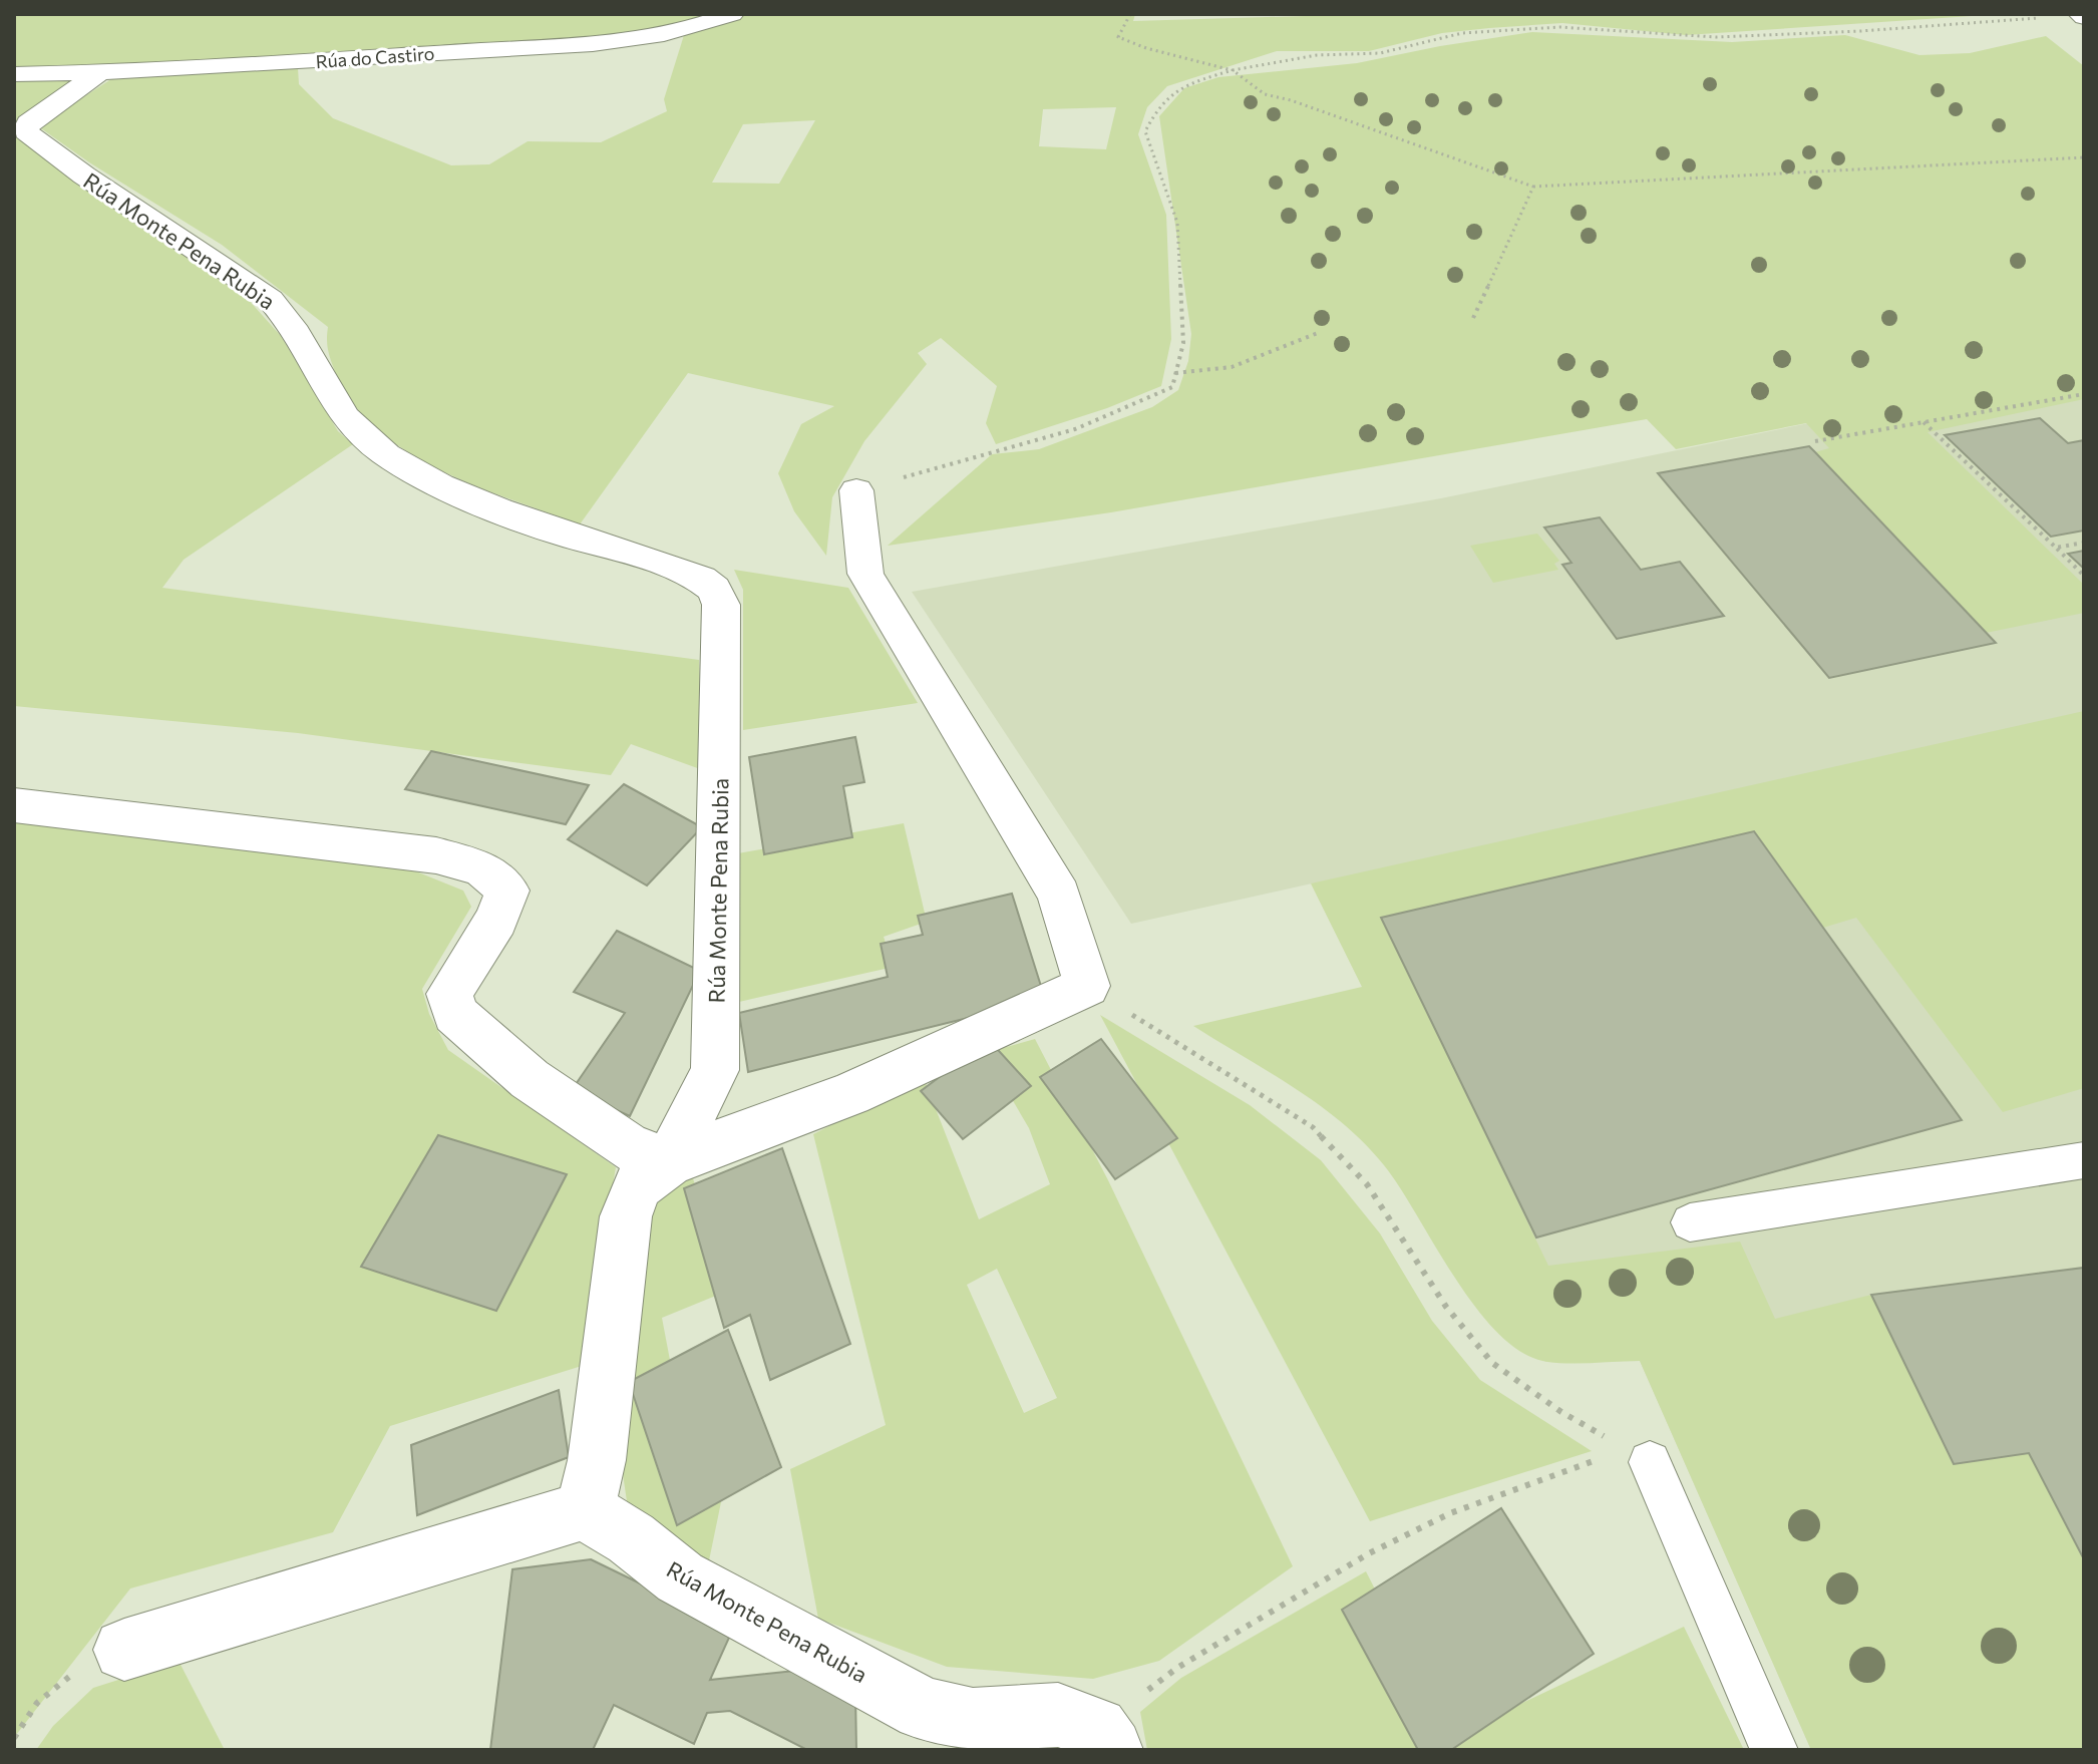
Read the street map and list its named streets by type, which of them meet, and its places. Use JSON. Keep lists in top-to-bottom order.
{
  "streets": {
    "street": ["Rúa do Castiro", "Rúa Monte Pena Rubia"]
  },
  "crossings": [
    ["Rúa do Castiro", "Rúa Monte Pena Rubia"]
  ]
}
